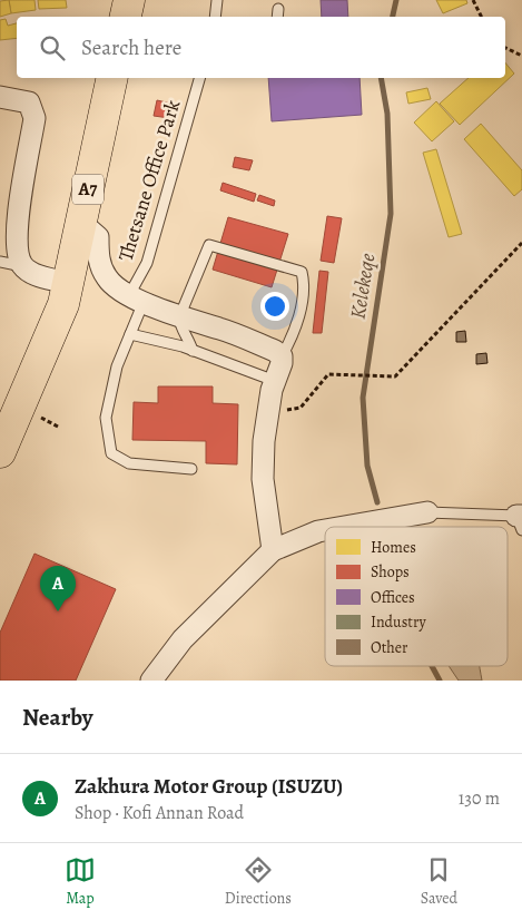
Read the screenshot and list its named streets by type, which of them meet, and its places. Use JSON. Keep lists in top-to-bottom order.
{
  "streets": {
    "main road": ["A7"],
    "lane": ["Thetsane Office Park"]
  },
  "water": ["Kelekeqe"],
  "legend": [
    "Homes",
    "Shops",
    "Offices",
    "Industry",
    "Other"
  ],
  "page": {
    "search": "Search here",
    "pins": "A",
    "heading": "Nearby",
    "list": [
      {
        "mark": "A",
        "name": "Zakhura Motor Group (ISUZU)",
        "note": "Shop · Kofi Annan Road",
        "value": "130 m"
      }
    ],
    "nav": ["Map", "Directions", "Saved"]
  }
}
